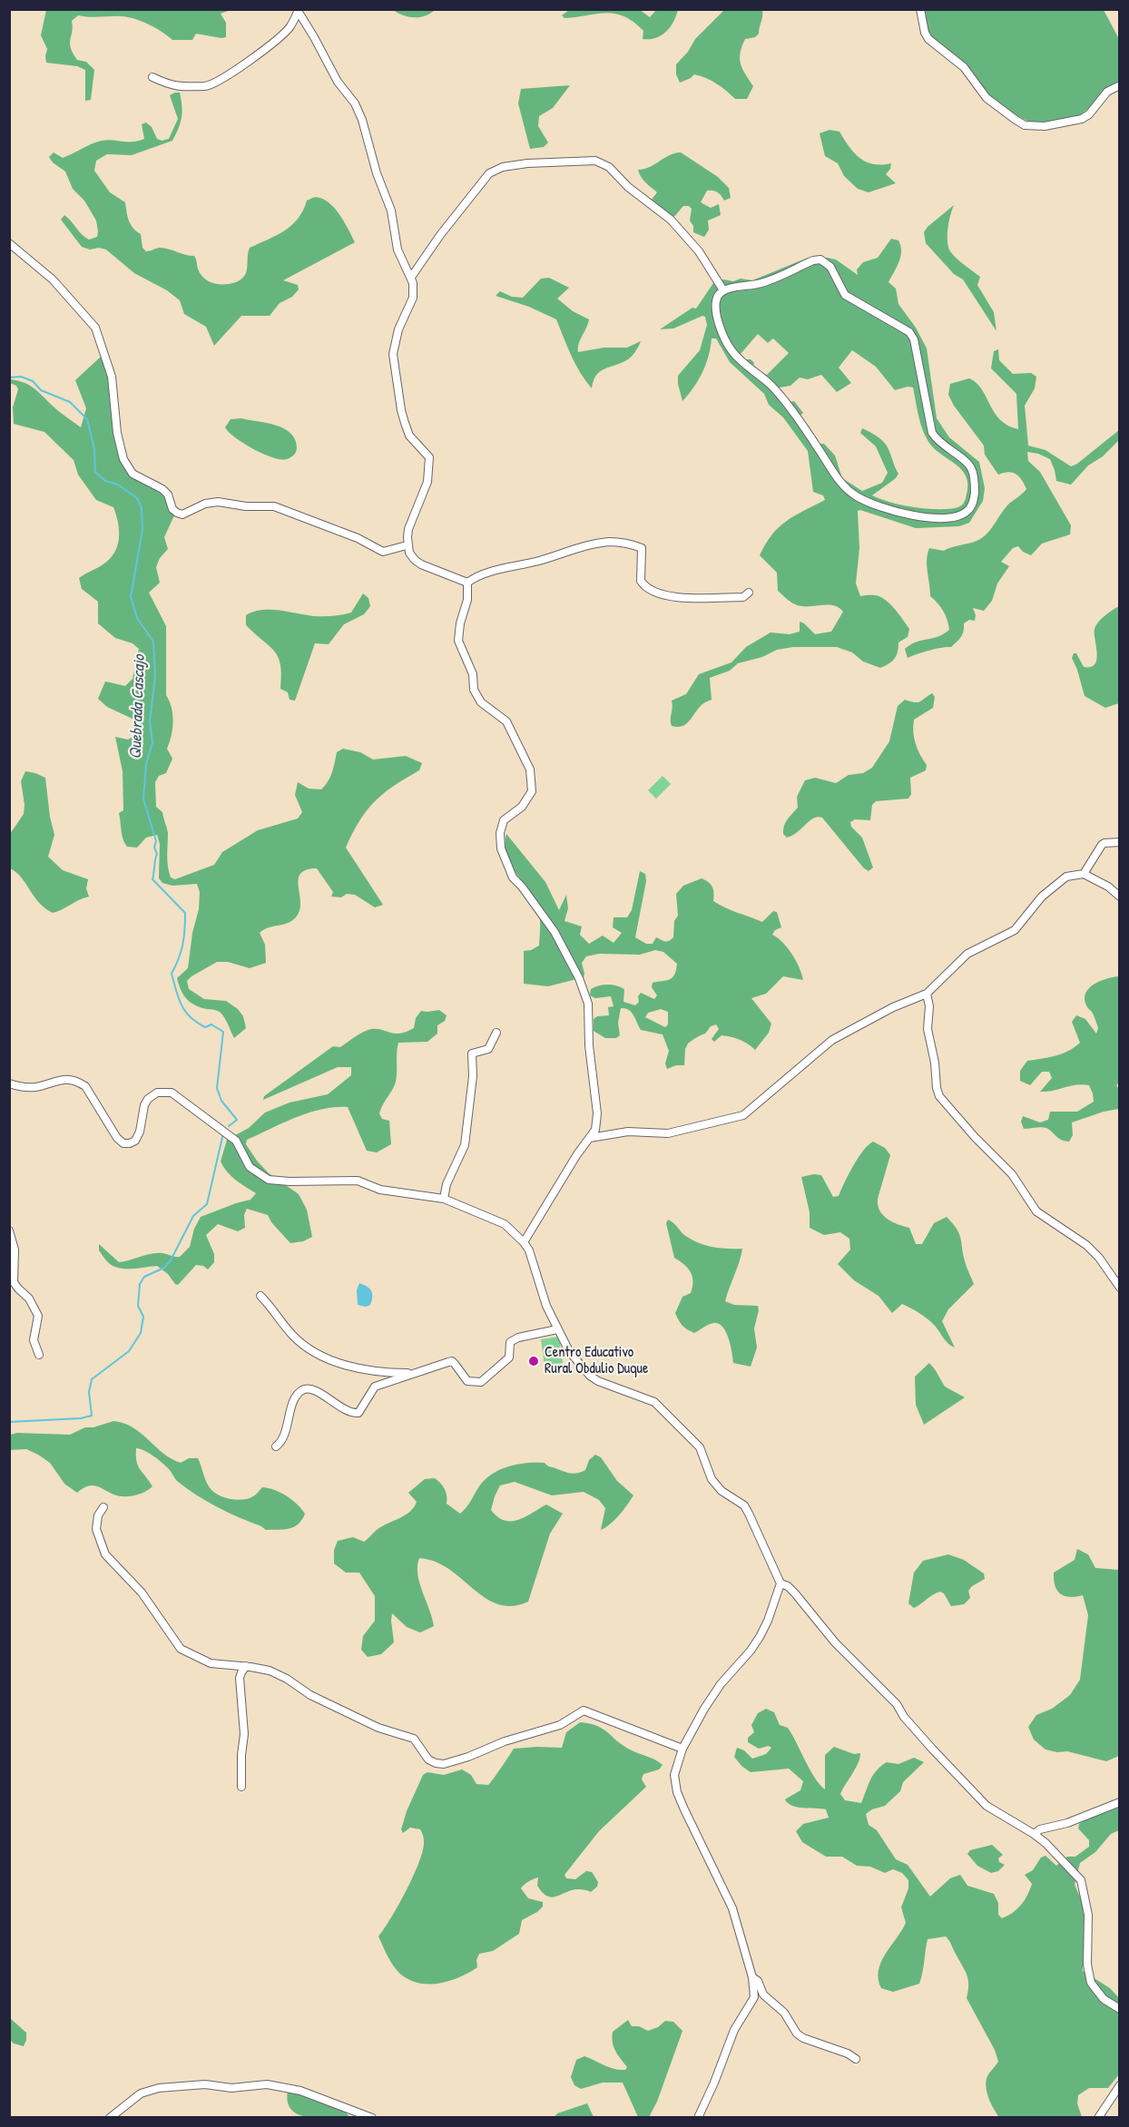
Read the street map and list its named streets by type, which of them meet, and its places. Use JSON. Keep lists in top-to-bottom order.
{
  "water": ["Quebrada Cascajo"],
  "places": ["Centro Educativo Rural Obdulio Duque"]
}
